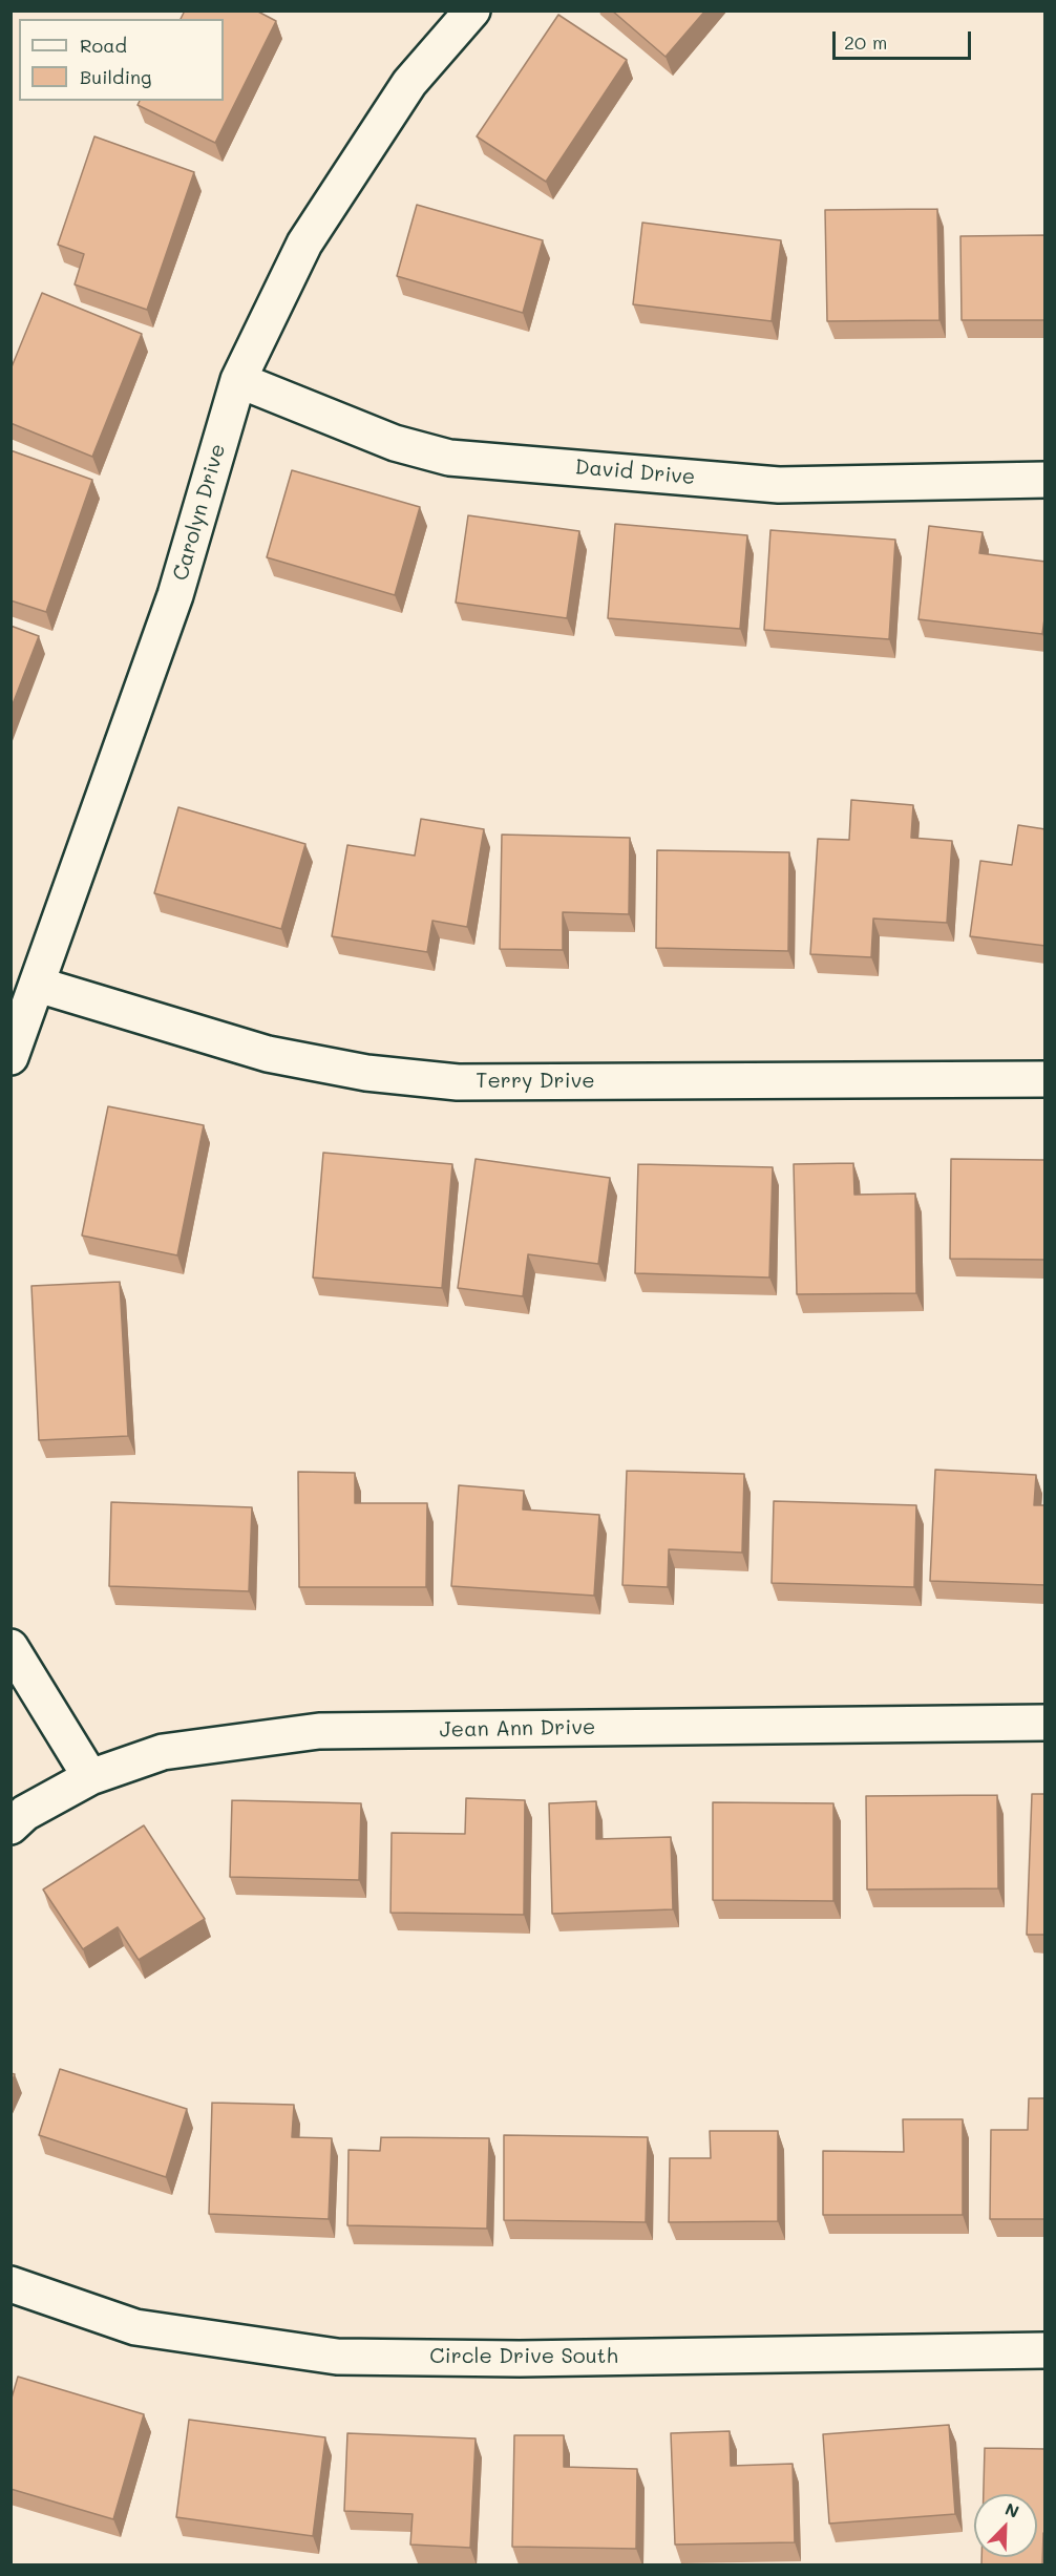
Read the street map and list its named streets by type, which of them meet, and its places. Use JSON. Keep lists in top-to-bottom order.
{
  "streets": {
    "street": [
      "David Drive",
      "Carolyn Drive",
      "Terry Drive",
      "Jean Ann Drive",
      "Circle Drive South"
    ]
  },
  "crossings": [
    ["David Drive", "Carolyn Drive"],
    ["Carolyn Drive", "Terry Drive"]
  ],
  "legend": ["Road", "Building"],
  "scale_bar": "20 m",
  "north": "top right"
}
